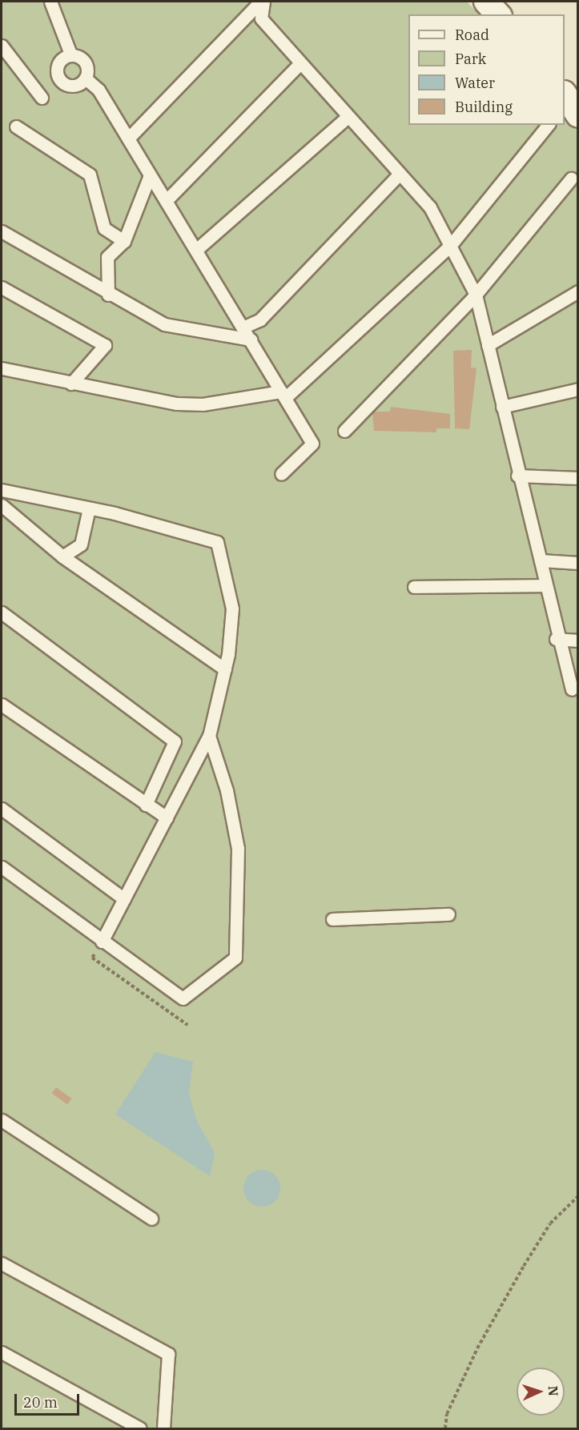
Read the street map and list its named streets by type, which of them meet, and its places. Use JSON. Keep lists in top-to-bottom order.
{
  "legend": [
    "Road",
    "Park",
    "Water",
    "Building"
  ],
  "scale_bar": "20 m",
  "north": "right"
}
